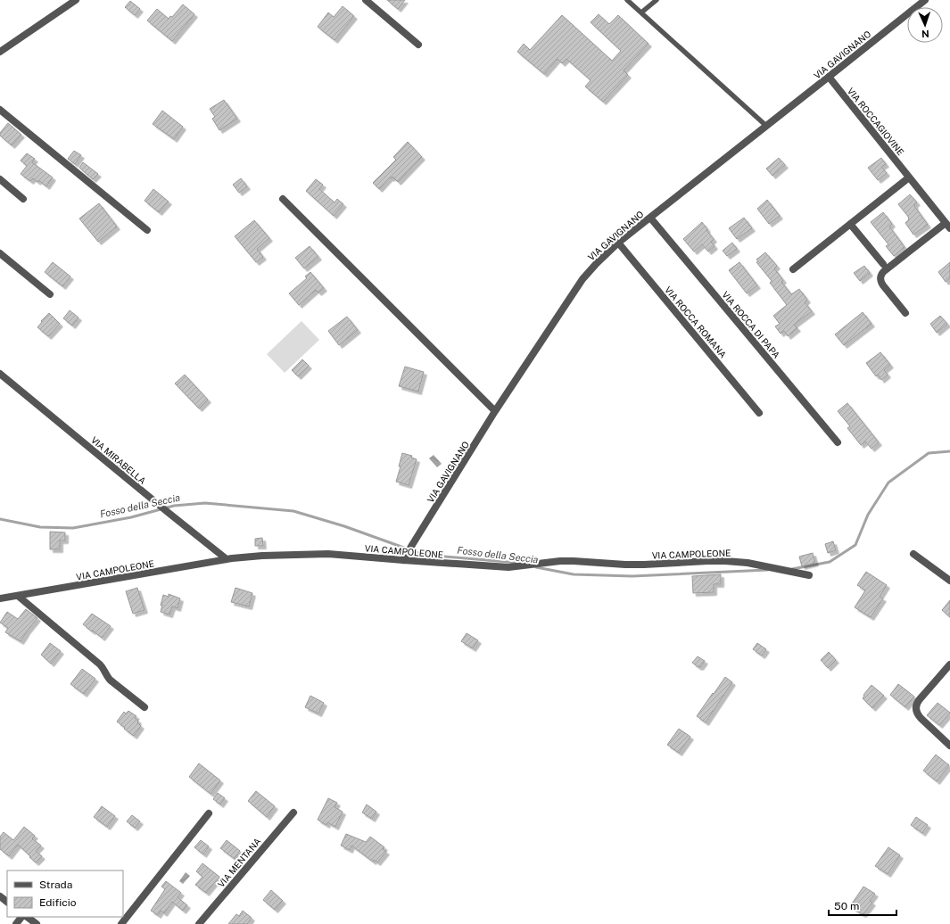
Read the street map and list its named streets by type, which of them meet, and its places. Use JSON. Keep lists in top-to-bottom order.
{
  "streets": {
    "street": [
      "VIA GAVIGNANO",
      "VIA ROCCAGIOVINE",
      "VIA ROCCA ROMANA",
      "VIA ROCCA DI PAPA",
      "VIA MIRABELLA",
      "VIA CAMPOLEONE",
      "VIA MENTANA"
    ]
  },
  "crossings": [
    ["VIA GAVIGNANO", "VIA ROCCAGIOVINE"],
    ["VIA GAVIGNANO", "VIA ROCCA ROMANA"],
    ["VIA GAVIGNANO", "VIA ROCCA DI PAPA"],
    ["VIA GAVIGNANO", "VIA CAMPOLEONE"],
    ["VIA MIRABELLA", "VIA CAMPOLEONE"]
  ],
  "water": ["Fosso della Seccia"],
  "legend": ["Strada", "Edificio"],
  "scale_bar": "50 m",
  "north": "bottom"
}
